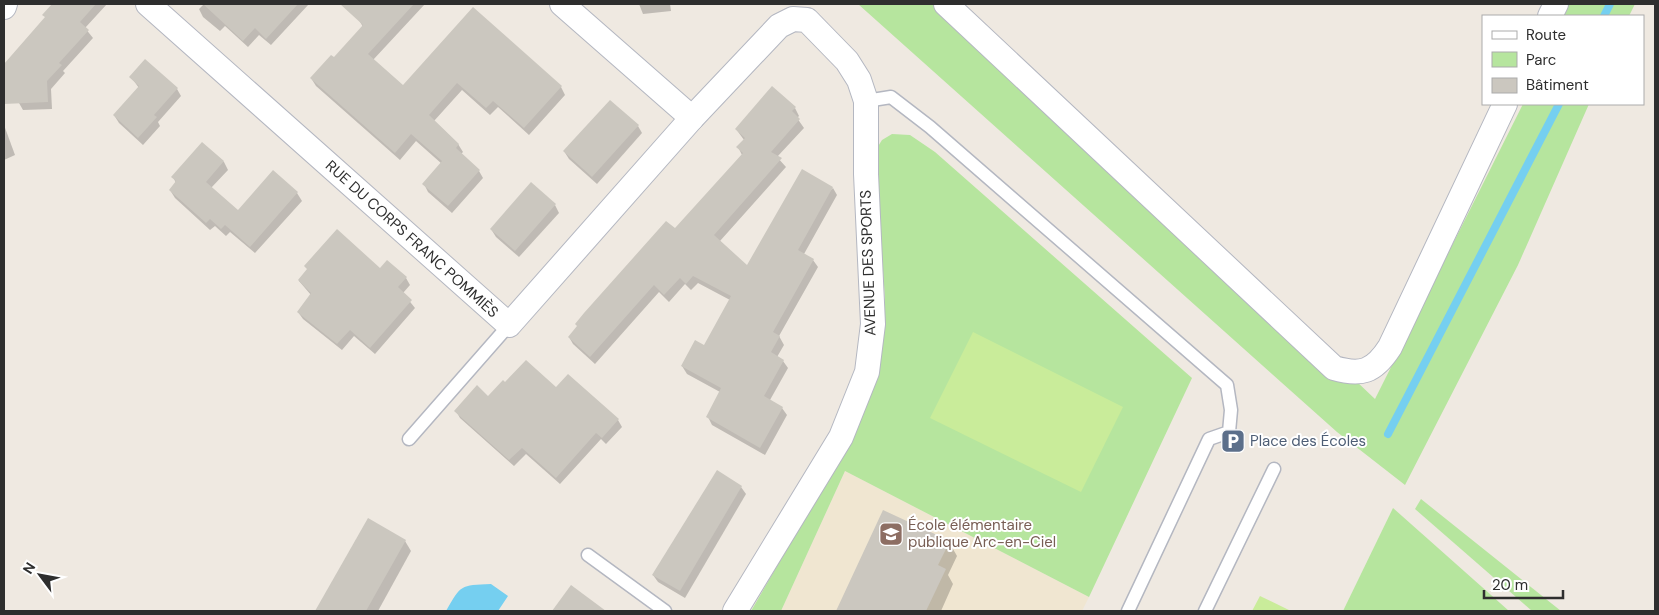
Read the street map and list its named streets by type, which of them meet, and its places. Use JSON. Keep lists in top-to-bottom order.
{
  "streets": {
    "street": ["RUE DU CORPS FRANC POMMIÈS", "AVENUE DES SPORTS"]
  },
  "crossings": [
    ["RUE DU CORPS FRANC POMMIÈS", "AVENUE DES SPORTS"]
  ],
  "places": {
    "parking": ["Place des Écoles"],
    "school or university": ["École élémentaire publique Arc-en-Ciel"]
  },
  "legend": ["Route", "Parc", "Bâtiment"],
  "scale_bar": "20 m",
  "north": "top left"
}
